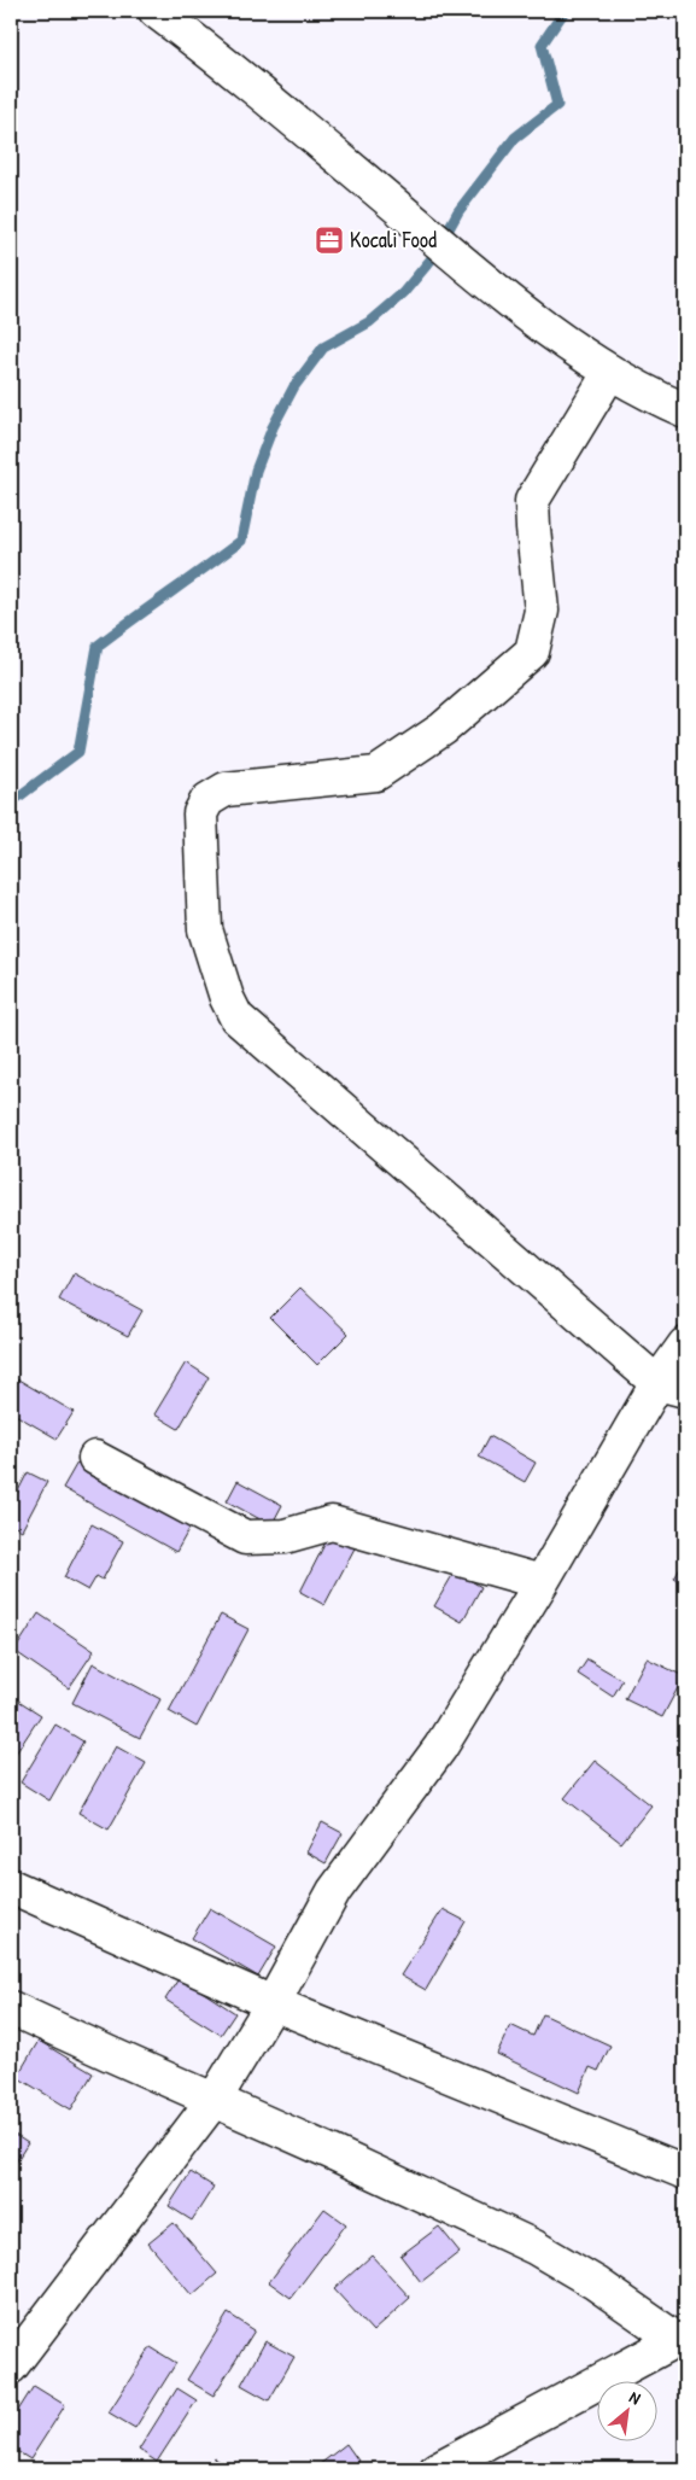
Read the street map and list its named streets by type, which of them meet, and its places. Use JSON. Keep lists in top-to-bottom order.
{
  "places": {
    "office": ["Kocali Food"]
  },
  "north": "top right"
}
